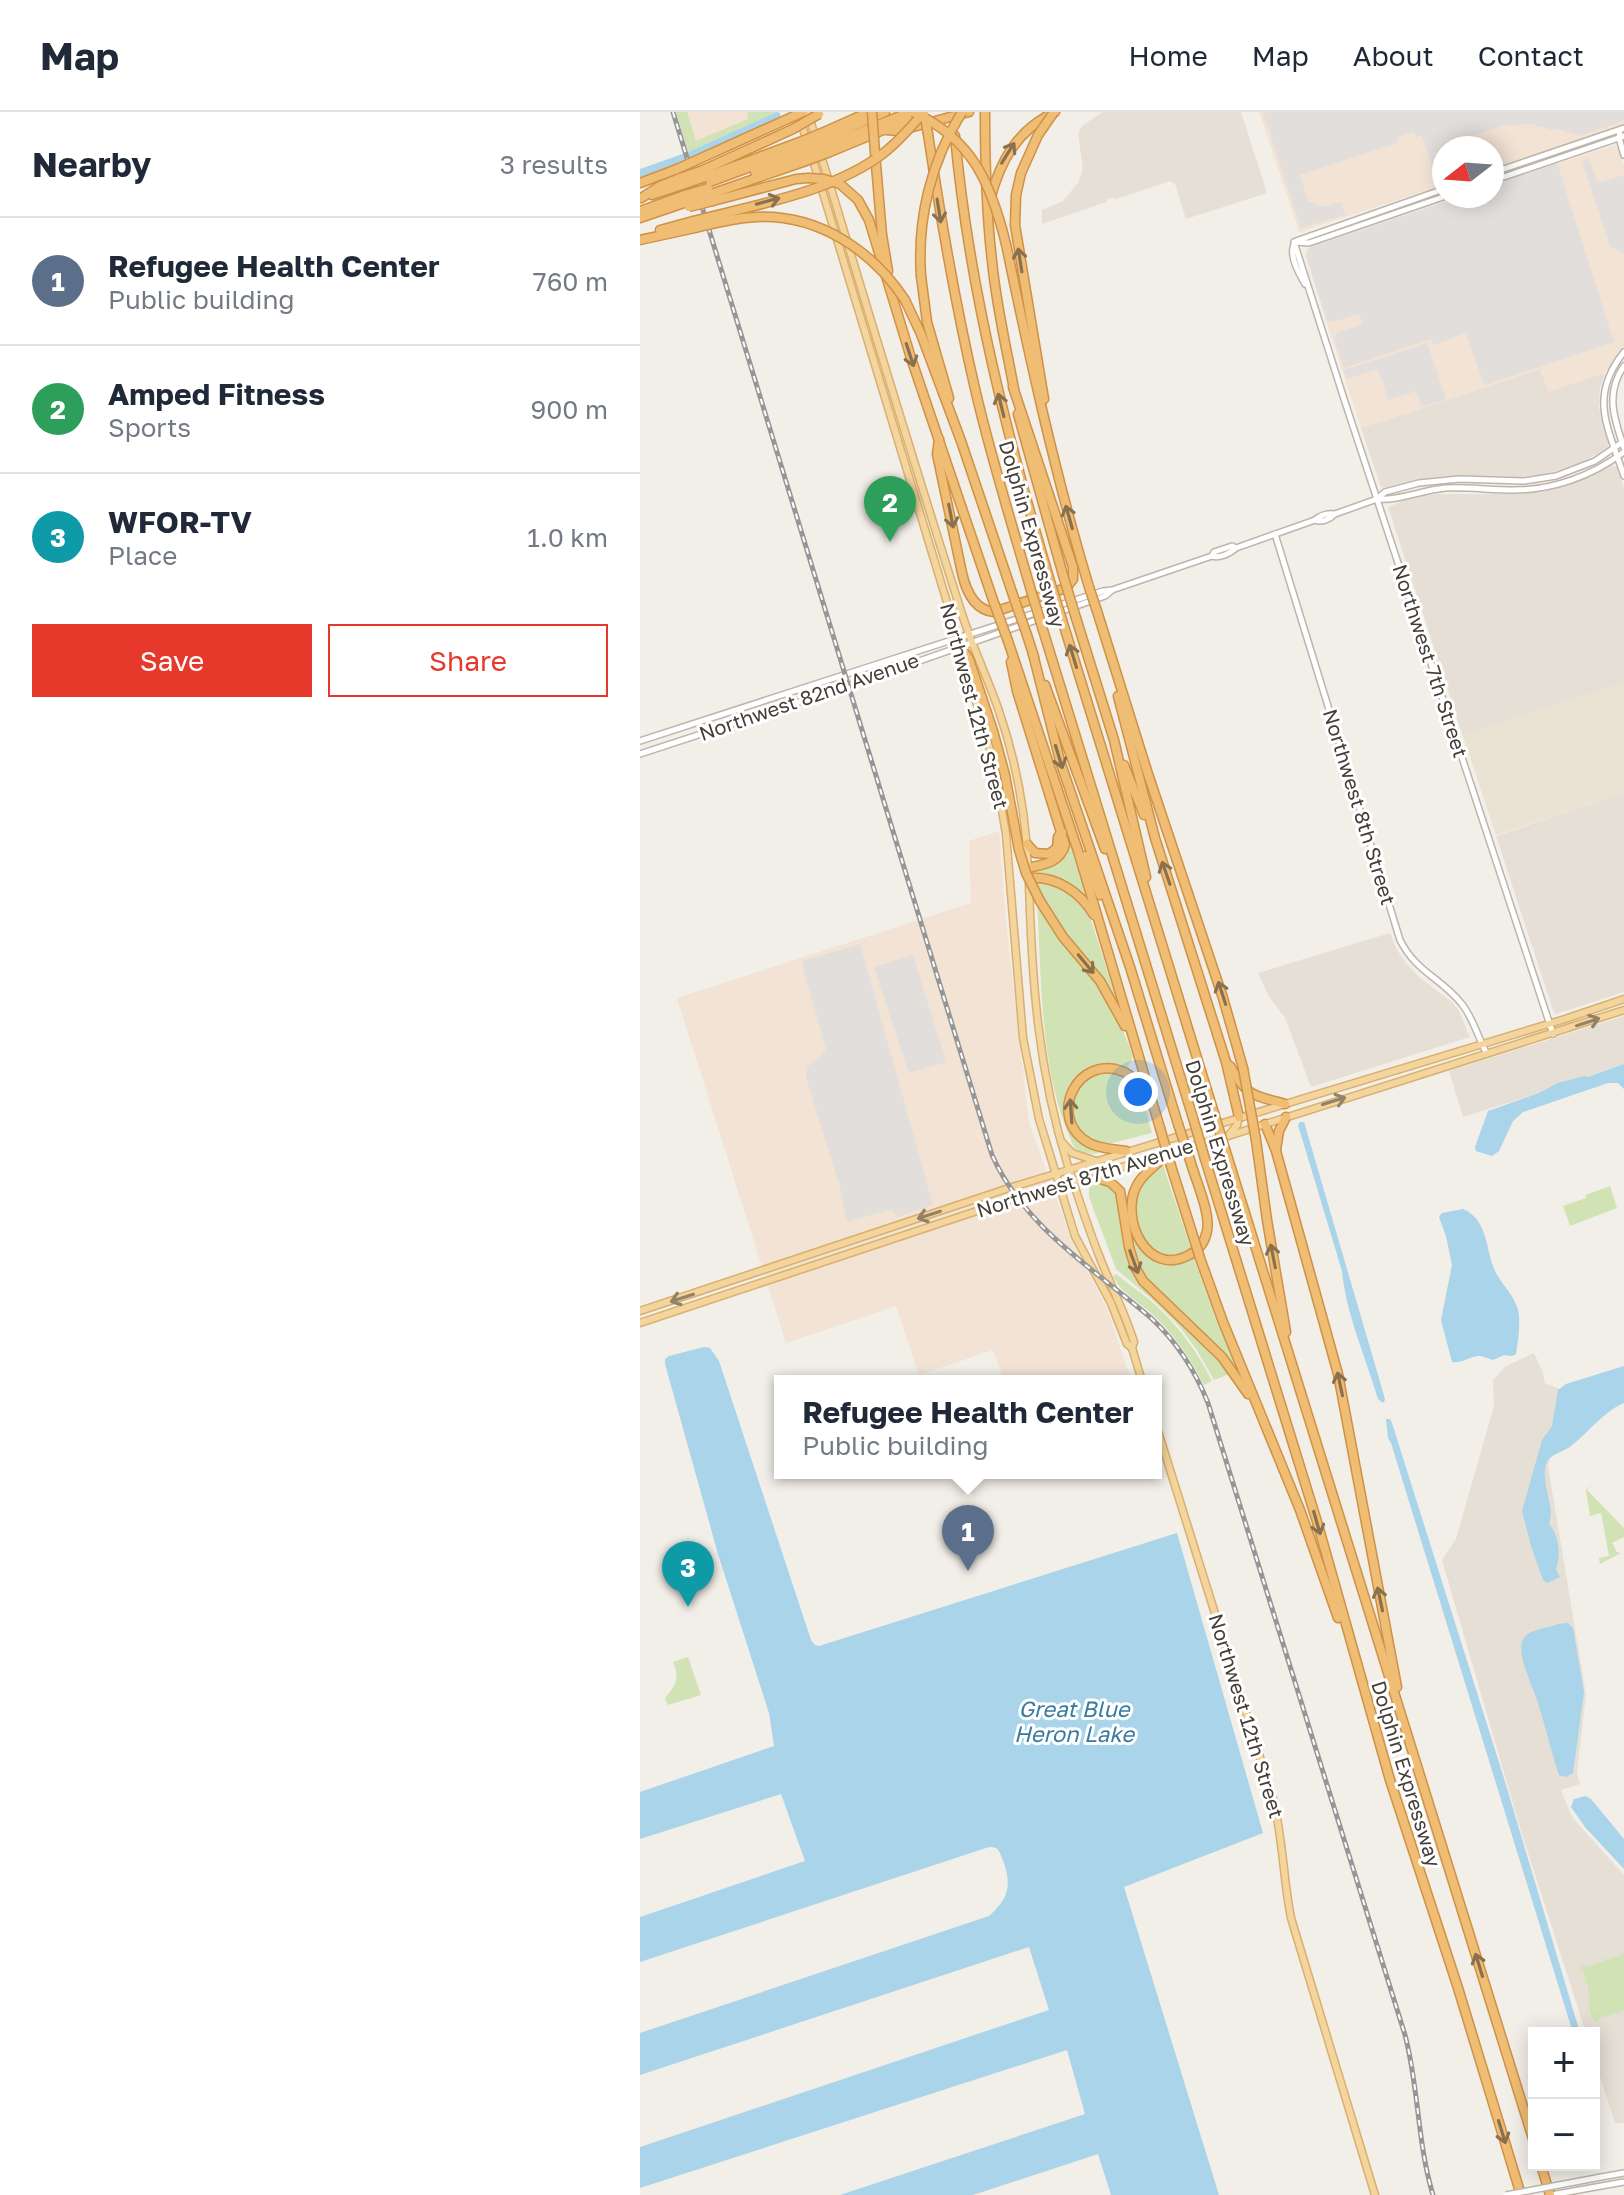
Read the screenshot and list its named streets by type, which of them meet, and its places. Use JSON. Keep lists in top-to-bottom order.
{
  "streets": {
    "highway": ["Dolphin Expressway"],
    "main road": ["Northwest 12th Street", "Northwest 87th Avenue"],
    "street": ["Northwest 7th Street", "Northwest 82nd Avenue", "Northwest 8th Street"]
  },
  "crossings": [
    ["Northwest 7th Street", "Northwest 82nd Avenue"],
    ["Northwest 7th Street", "Northwest 87th Avenue"],
    ["Northwest 82nd Avenue", "Northwest 12th Street"],
    ["Northwest 82nd Avenue", "Northwest 8th Street"],
    ["Northwest 12th Street", "Northwest 87th Avenue"],
    ["Northwest 8th Street", "Northwest 87th Avenue"]
  ],
  "water": ["Great Blue Heron Lake"],
  "north": "left",
  "page": {
    "header": "Map",
    "nav": [
      "Home",
      "Map",
      "About",
      "Contact"
    ],
    "heading": ["Nearby", "3 results"],
    "list": [
      {
        "mark": "1",
        "name": "Refugee Health Center",
        "note": "Public building",
        "value": "760 m"
      },
      {
        "mark": "2",
        "name": "Amped Fitness",
        "note": "Sports",
        "value": "900 m"
      },
      {
        "mark": "3",
        "name": "WFOR-TV",
        "note": "Place",
        "value": "1.0 km"
      }
    ],
    "pins": ["2", "1", "3"],
    "buttons": ["Save", "Share"],
    "popup": ["Refugee Health Center", "Public building"],
    "map_buttons": ["+", "−"]
  }
}
